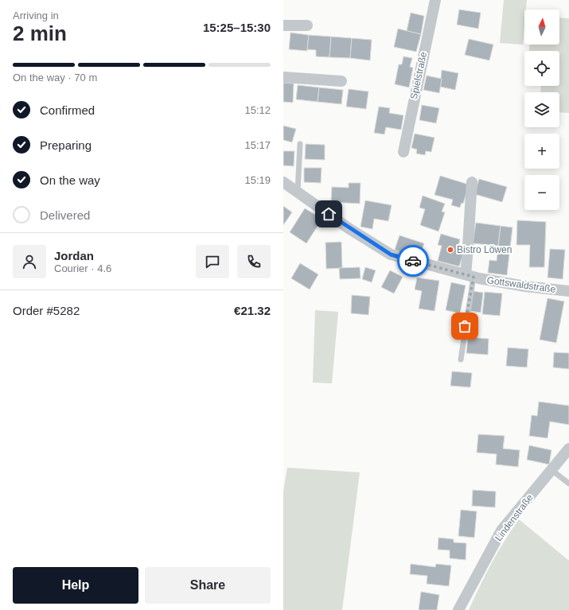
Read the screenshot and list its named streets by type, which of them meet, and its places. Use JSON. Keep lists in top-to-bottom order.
{
  "streets": {
    "street": ["Spielstraße", "Gottswaldstraße", "Lindenstraße"]
  },
  "places": ["Bistro Löwen"],
  "north": "top",
  "page": {
    "heading": ["2 min", "Arriving in", "15:25–15:30"],
    "panel": [
      "Jordan",
      "Courier · 4.6",
      "Order #5282",
      "€21.32"
    ],
    "map_buttons": ["+", "−"],
    "bar": "On the way · 70 m",
    "list": [
      ["Confirmed", "15:12"],
      ["Preparing", "15:17"],
      ["On the way", "15:19"],
      "Delivered"
    ],
    "buttons": ["Help", "Share"]
  }
}
